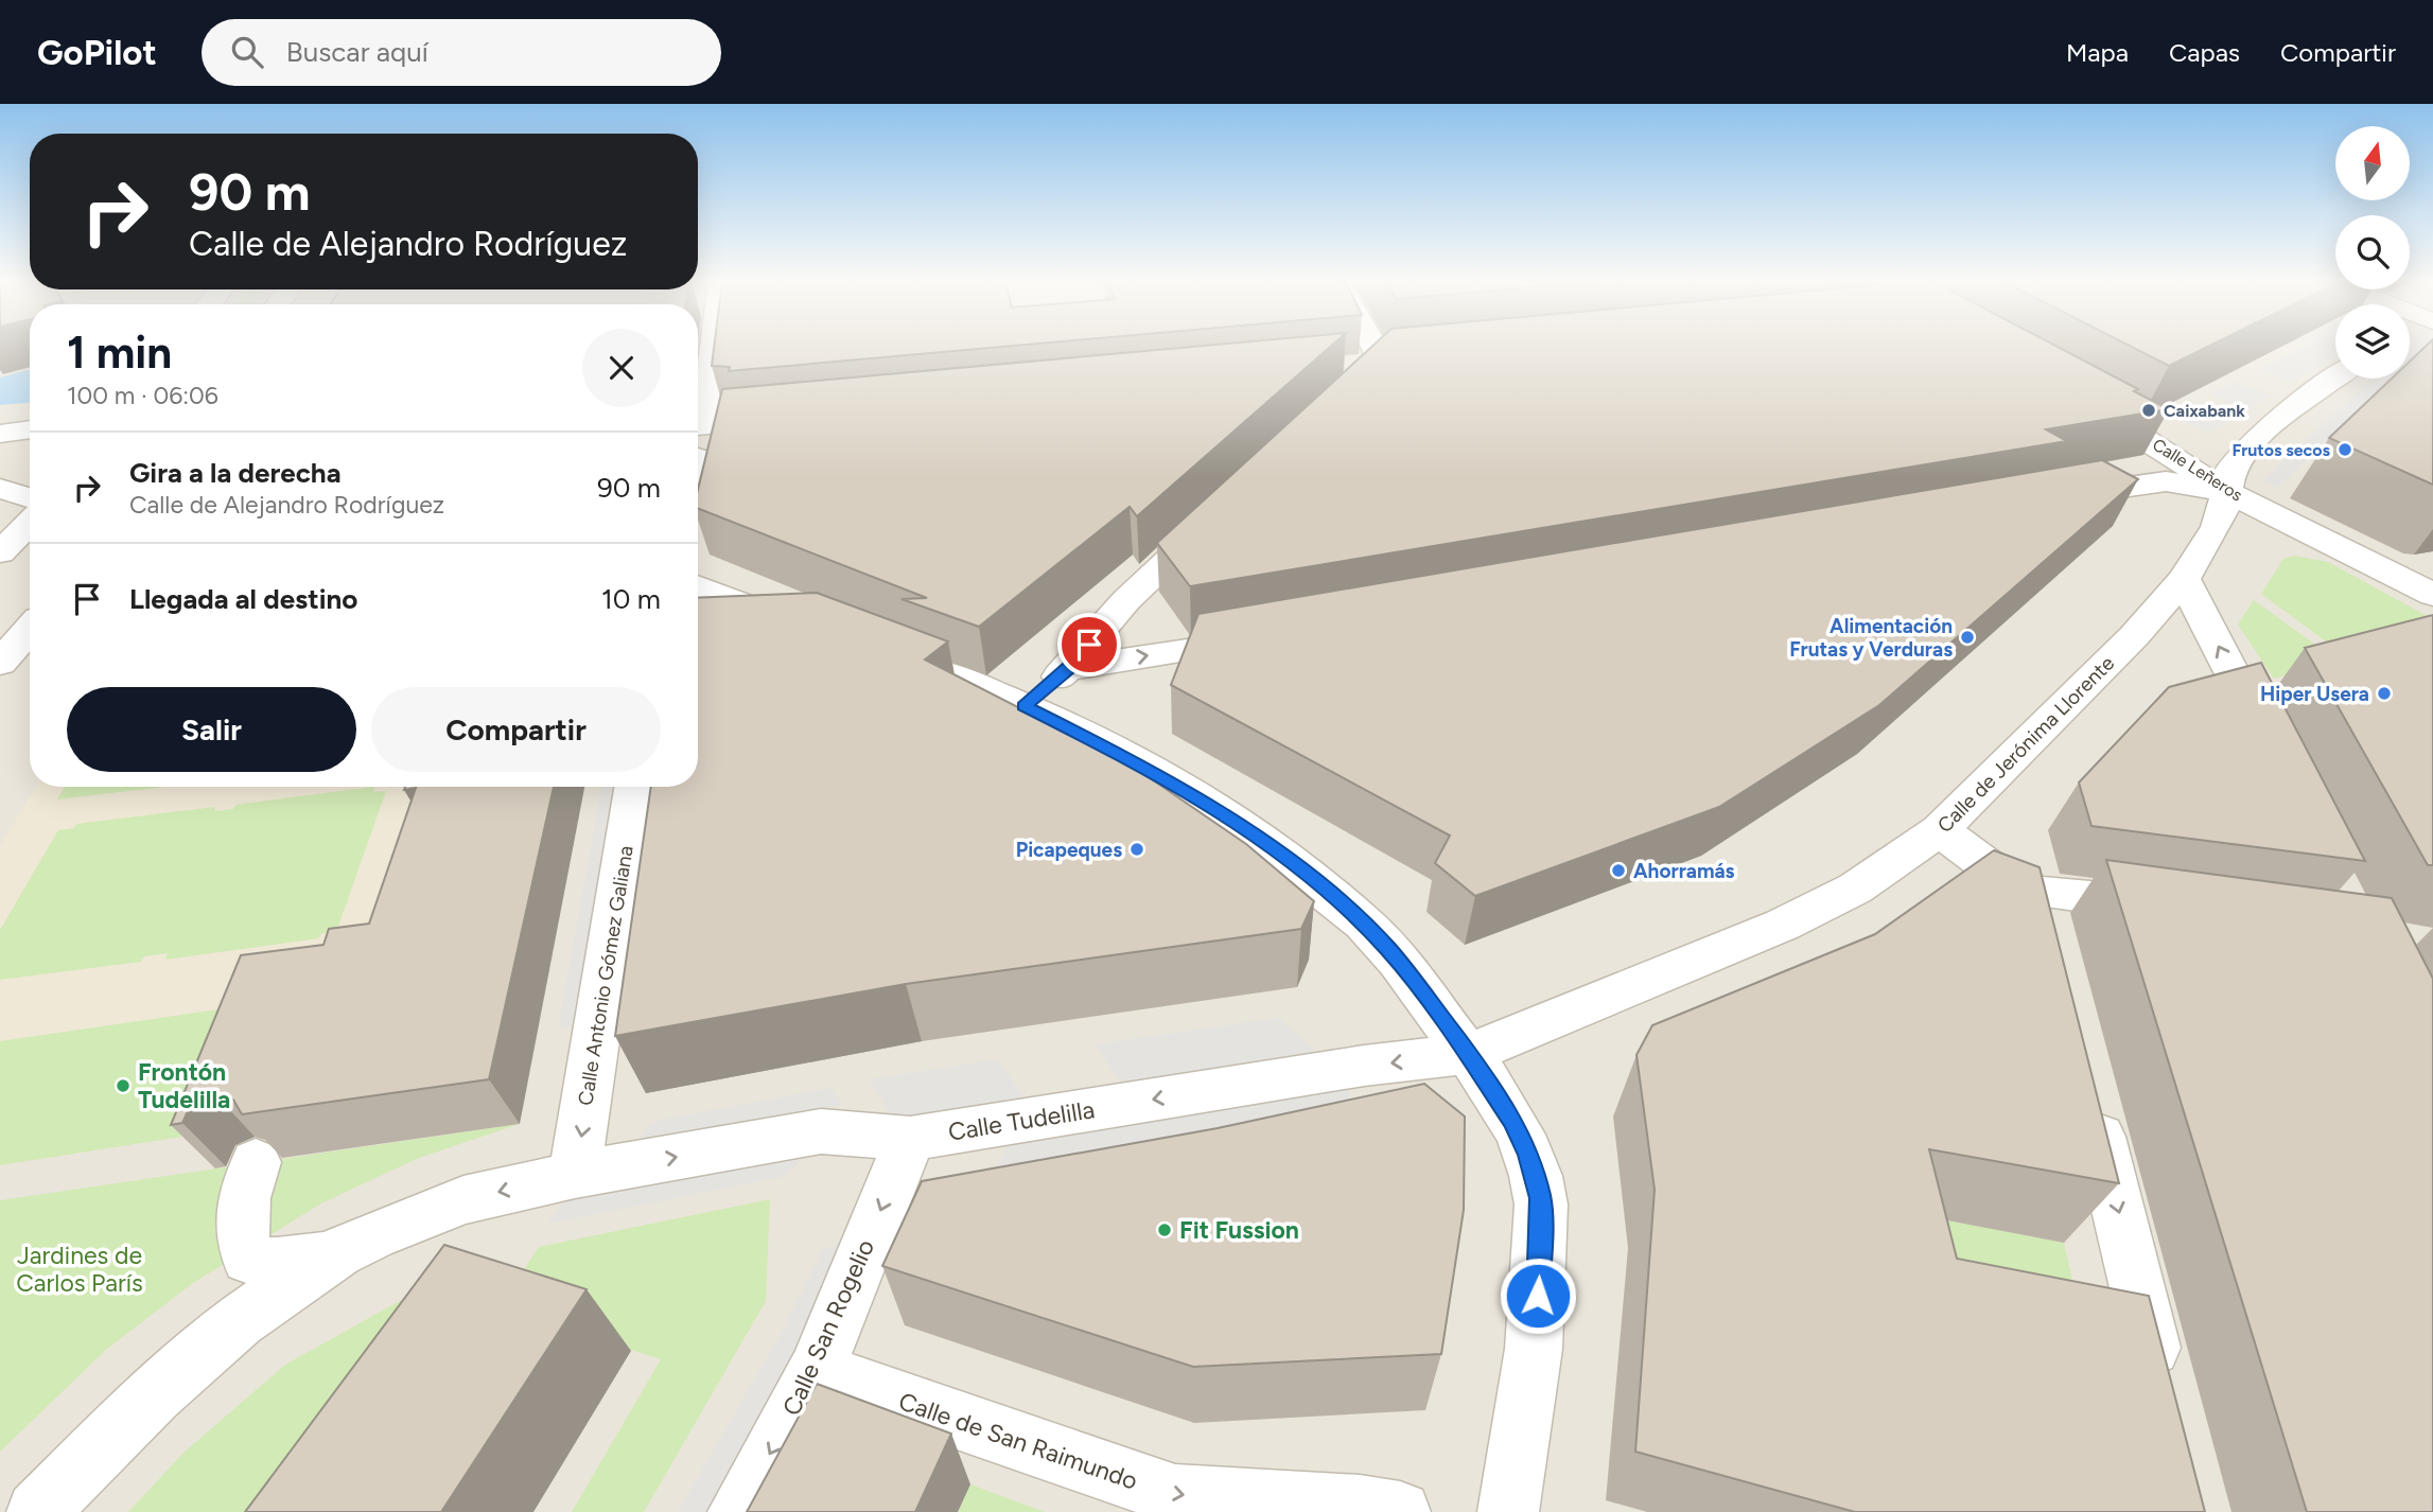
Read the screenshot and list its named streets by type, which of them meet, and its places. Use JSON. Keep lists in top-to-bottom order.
{
  "streets": {
    "street": [
      "Calle Leñeros",
      "Calle de Jerónima Llorente",
      "Calle Antonio Gómez Galiana",
      "Calle Tudelilla",
      "Calle San Rogelio",
      "Calle de San Raimundo"
    ]
  },
  "crossings": [
    ["Calle Leñeros", "Calle de Jerónima Llorente"],
    ["Calle de Jerónima Llorente", "Calle Tudelilla"],
    ["Calle Antonio Gómez Galiana", "Calle Tudelilla"],
    ["Calle Tudelilla", "Calle San Rogelio"],
    ["Calle San Rogelio", "Calle de San Raimundo"]
  ],
  "one_way": ["Calle Antonio Gómez Galiana", "Calle San Rogelio", "Calle de San Raimundo"],
  "parks": ["Jardines de Carlos París"],
  "places": [
    "Caixabank",
    "Frutos secos",
    "Alimentación Frutas y Verduras",
    "Hiper Usera",
    "Picapeques",
    "Ahorramás",
    "Frontón Tudelilla",
    "Fit Fussion"
  ],
  "north": "top",
  "page": {
    "header": "GoPilot",
    "search": "Buscar aquí",
    "nav": ["Mapa", "Capas", "Compartir"],
    "turn": ["90 m", "Calle de Alejandro Rodríguez"],
    "heading": ["1 min", "100 m · 06:06"],
    "list": [
      {
        "name": "Gira a la derecha",
        "note": "Calle de Alejandro Rodríguez",
        "value": "90 m"
      },
      {
        "name": "Llegada al destino",
        "value": "10 m"
      }
    ],
    "buttons": ["Salir", "Compartir"]
  }
}
